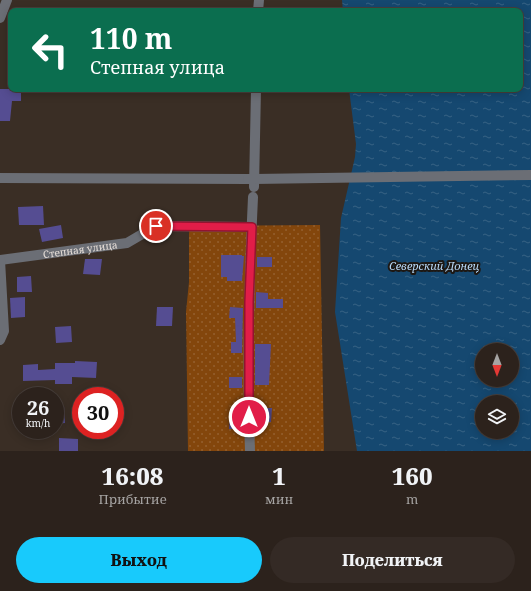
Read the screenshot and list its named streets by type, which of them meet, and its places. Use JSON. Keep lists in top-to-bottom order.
{
  "streets": {
    "street": ["Степная улица"]
  },
  "water": ["Северский Донец"],
  "north": "bottom",
  "page": {
    "turn": ["110 m", "Степная улица"],
    "speed": "26 km/h",
    "limit": "30",
    "eta": [
      "16:08",
      "Прибытие",
      "1",
      "мин",
      "160",
      "m"
    ],
    "buttons": ["Выход", "Поделиться"]
  }
}
